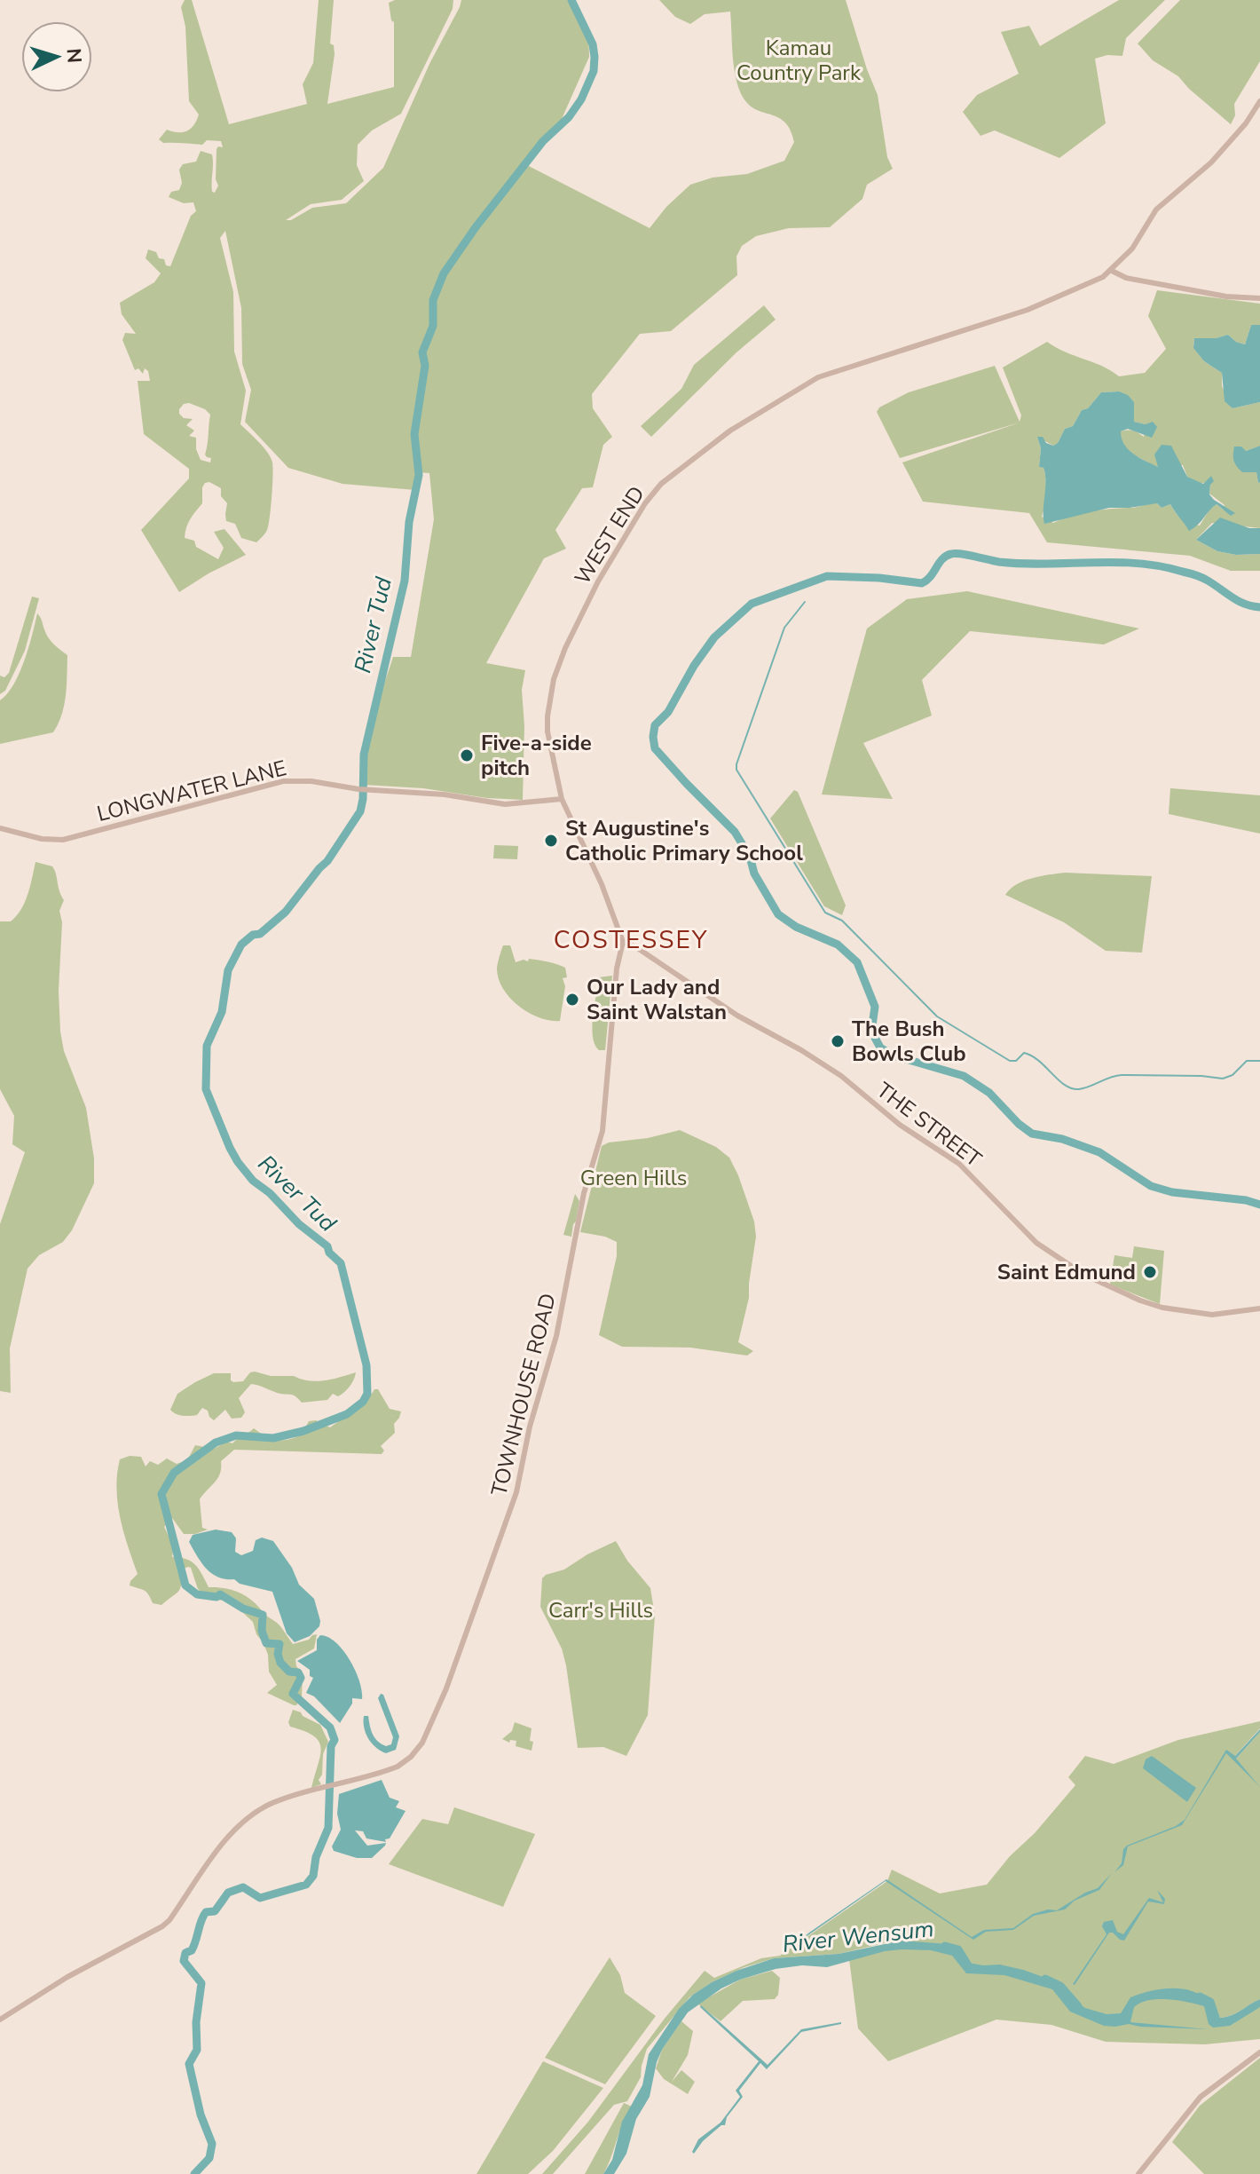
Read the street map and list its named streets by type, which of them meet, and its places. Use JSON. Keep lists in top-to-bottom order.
{
  "streets": {
    "street": [
      "WEST END",
      "LONGWATER LANE",
      "THE STREET",
      "TOWNHOUSE ROAD"
    ]
  },
  "crossings": [
    ["WEST END", "LONGWATER LANE"],
    ["WEST END", "THE STREET"],
    ["WEST END", "TOWNHOUSE ROAD"],
    ["THE STREET", "TOWNHOUSE ROAD"]
  ],
  "districts": ["COSTESSEY"],
  "water": ["River Tud", "River Wensum"],
  "parks": ["Kamau Country Park", "Green Hills", "Carr's Hills"],
  "places": [
    "Five-a-side pitch",
    "St Augustine's Catholic Primary School",
    "Our Lady and Saint Walstan",
    "The Bush Bowls Club",
    "Saint Edmund"
  ],
  "north": "right"
}
